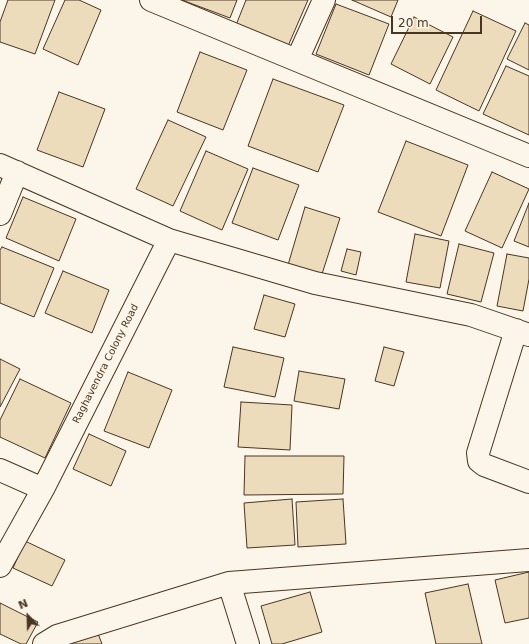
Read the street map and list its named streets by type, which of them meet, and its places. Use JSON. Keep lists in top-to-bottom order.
{
  "streets": {
    "street": ["Raghavendra Colony Road"]
  },
  "scale_bar": "20 m",
  "north": "top left"
}
